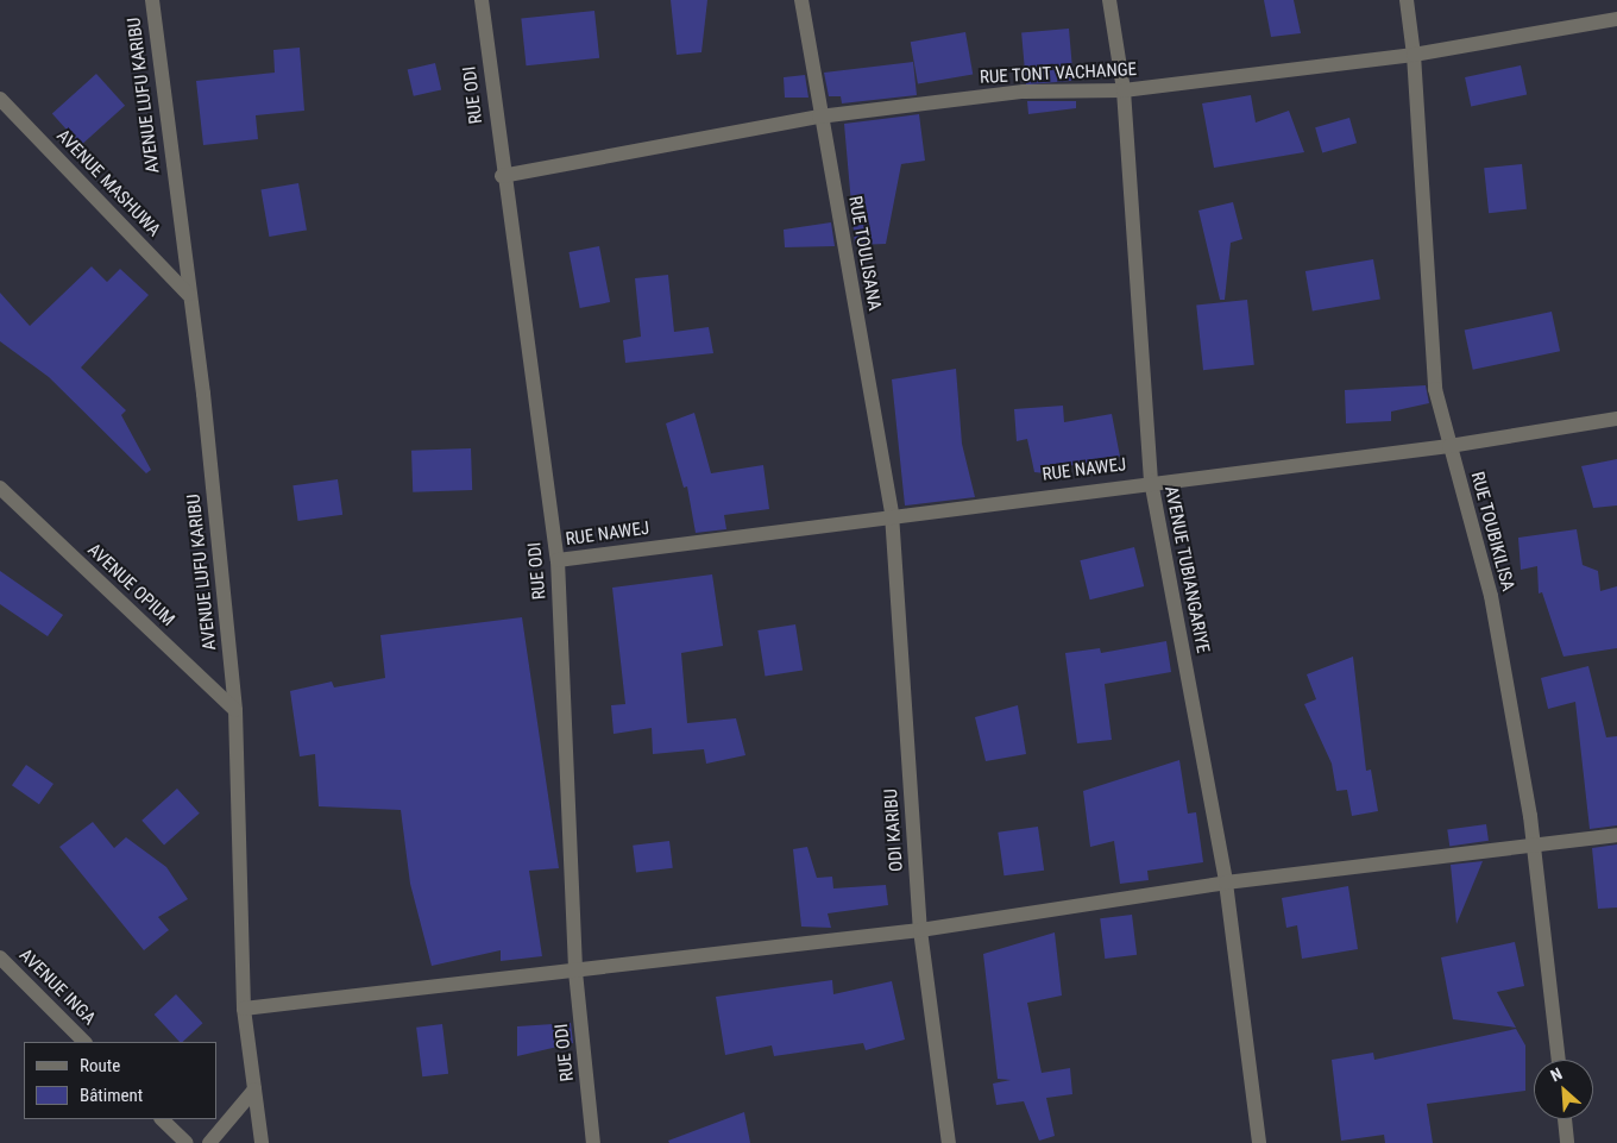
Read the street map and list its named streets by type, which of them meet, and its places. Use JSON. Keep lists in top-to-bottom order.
{
  "streets": {
    "street": [
      "RUE TONT VACHANGE",
      "AVENUE LUFU KARIBU",
      "RUE ODI",
      "AVENUE MASHUWA",
      "RUE TOULISANA",
      "RUE NAWEJ",
      "RUE TOUBIKILISA",
      "AVENUE TUBIANGARIYE",
      "AVENUE OPIUM",
      "ODI KARIBU",
      "AVENUE INGA"
    ]
  },
  "crossings": [
    ["RUE TONT VACHANGE", "RUE ODI"],
    ["RUE TONT VACHANGE", "RUE TOULISANA"],
    ["RUE TONT VACHANGE", "RUE TOUBIKILISA"],
    ["RUE TONT VACHANGE", "AVENUE TUBIANGARIYE"],
    ["AVENUE LUFU KARIBU", "AVENUE MASHUWA"],
    ["AVENUE LUFU KARIBU", "AVENUE OPIUM"],
    ["RUE ODI", "RUE NAWEJ"],
    ["RUE TOULISANA", "RUE NAWEJ"],
    ["RUE TOULISANA", "ODI KARIBU"],
    ["RUE NAWEJ", "RUE TOUBIKILISA"],
    ["RUE NAWEJ", "AVENUE TUBIANGARIYE"],
    ["RUE NAWEJ", "ODI KARIBU"]
  ],
  "legend": ["Route", "Bâtiment"],
  "north": "top left"
}
